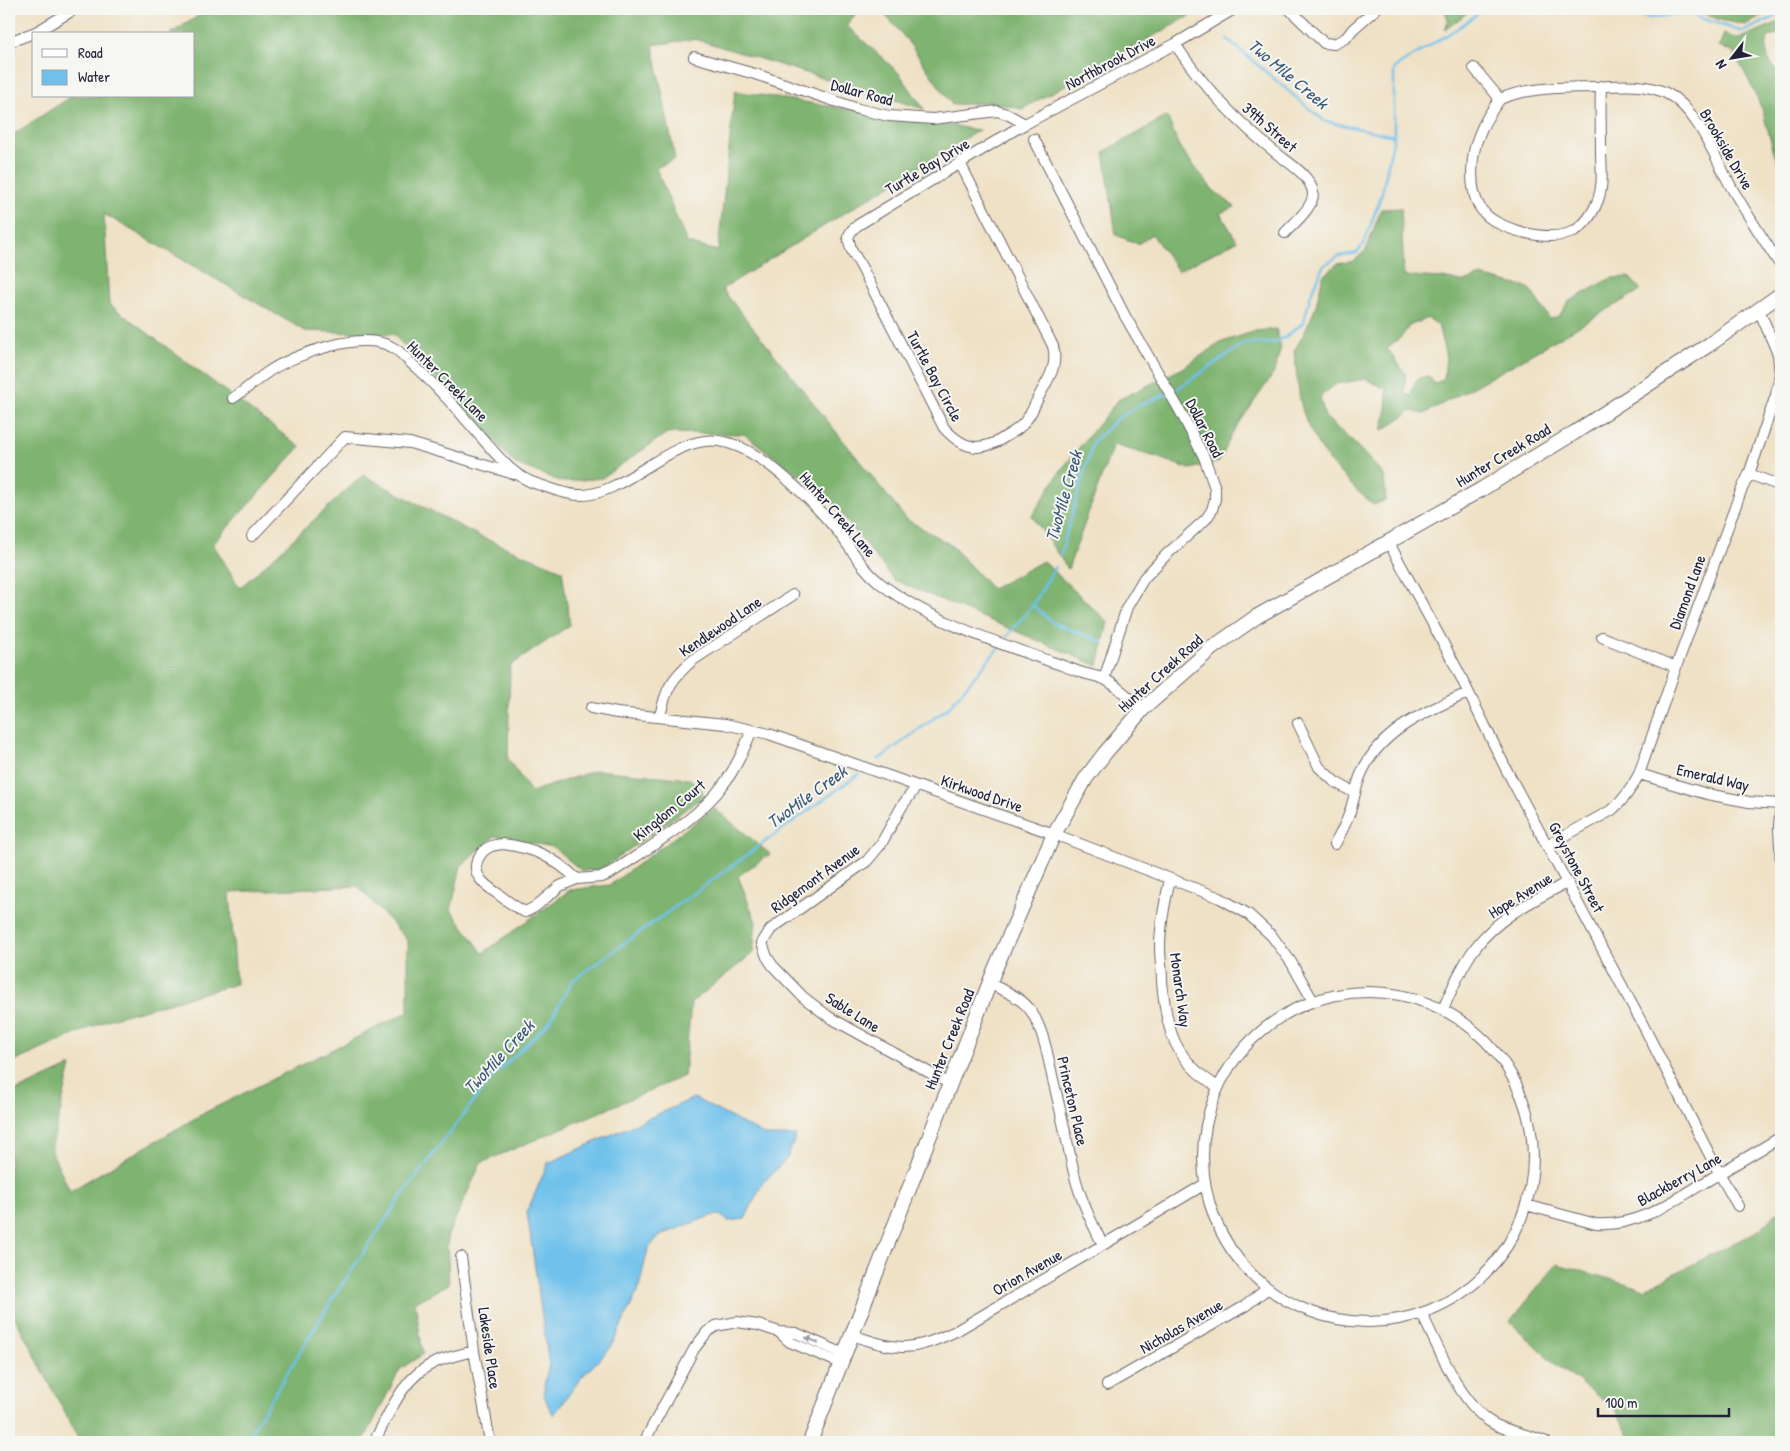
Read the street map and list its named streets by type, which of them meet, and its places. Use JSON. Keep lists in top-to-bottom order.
{
  "streets": {
    "main road": ["Hunter Creek Road"],
    "street": [
      "Northbrook Drive",
      "Dollar Road",
      "39th Street",
      "Brookside Drive",
      "Turtle Bay Drive",
      "Turtle Bay Circle",
      "Hunter Creek Lane",
      "Diamond Lane",
      "Kendlewood Lane",
      "Emerald Way",
      "Kirkwood Drive",
      "Kingdom Court",
      "Greystone Street",
      "Ridgemont Avenue",
      "Hope Avenue",
      "Monarch Way",
      "Sable Lane",
      "Princeton Place",
      "Blackberry Lane",
      "Orion Avenue",
      "Nicholas Avenue",
      "Lakeside Place"
    ]
  },
  "crossings": [
    ["Northbrook Drive", "Dollar Road"],
    ["Northbrook Drive", "39th Street"],
    ["Northbrook Drive", "Turtle Bay Drive"],
    ["Dollar Road", "Turtle Bay Drive"],
    ["Dollar Road", "Hunter Creek Lane"],
    ["Turtle Bay Drive", "Turtle Bay Circle"],
    ["Hunter Creek Road", "Diamond Lane"],
    ["Hunter Creek Road", "Kirkwood Drive"],
    ["Hunter Creek Road", "Greystone Street"],
    ["Hunter Creek Road", "Sable Lane"],
    ["Hunter Creek Road", "Princeton Place"],
    ["Hunter Creek Road", "Orion Avenue"],
    ["Diamond Lane", "Emerald Way"],
    ["Diamond Lane", "Greystone Street"],
    ["Kendlewood Lane", "Kirkwood Drive"],
    ["Kirkwood Drive", "Kingdom Court"],
    ["Kirkwood Drive", "Ridgemont Avenue"],
    ["Kirkwood Drive", "Monarch Way"],
    ["Greystone Street", "Hope Avenue"],
    ["Greystone Street", "Blackberry Lane"],
    ["Ridgemont Avenue", "Sable Lane"],
    ["Princeton Place", "Orion Avenue"]
  ],
  "water": ["Two Mile Creek", "TwoMile Creek"],
  "legend": ["Road", "Water"],
  "scale_bar": "100 m",
  "north": "bottom left"
}
